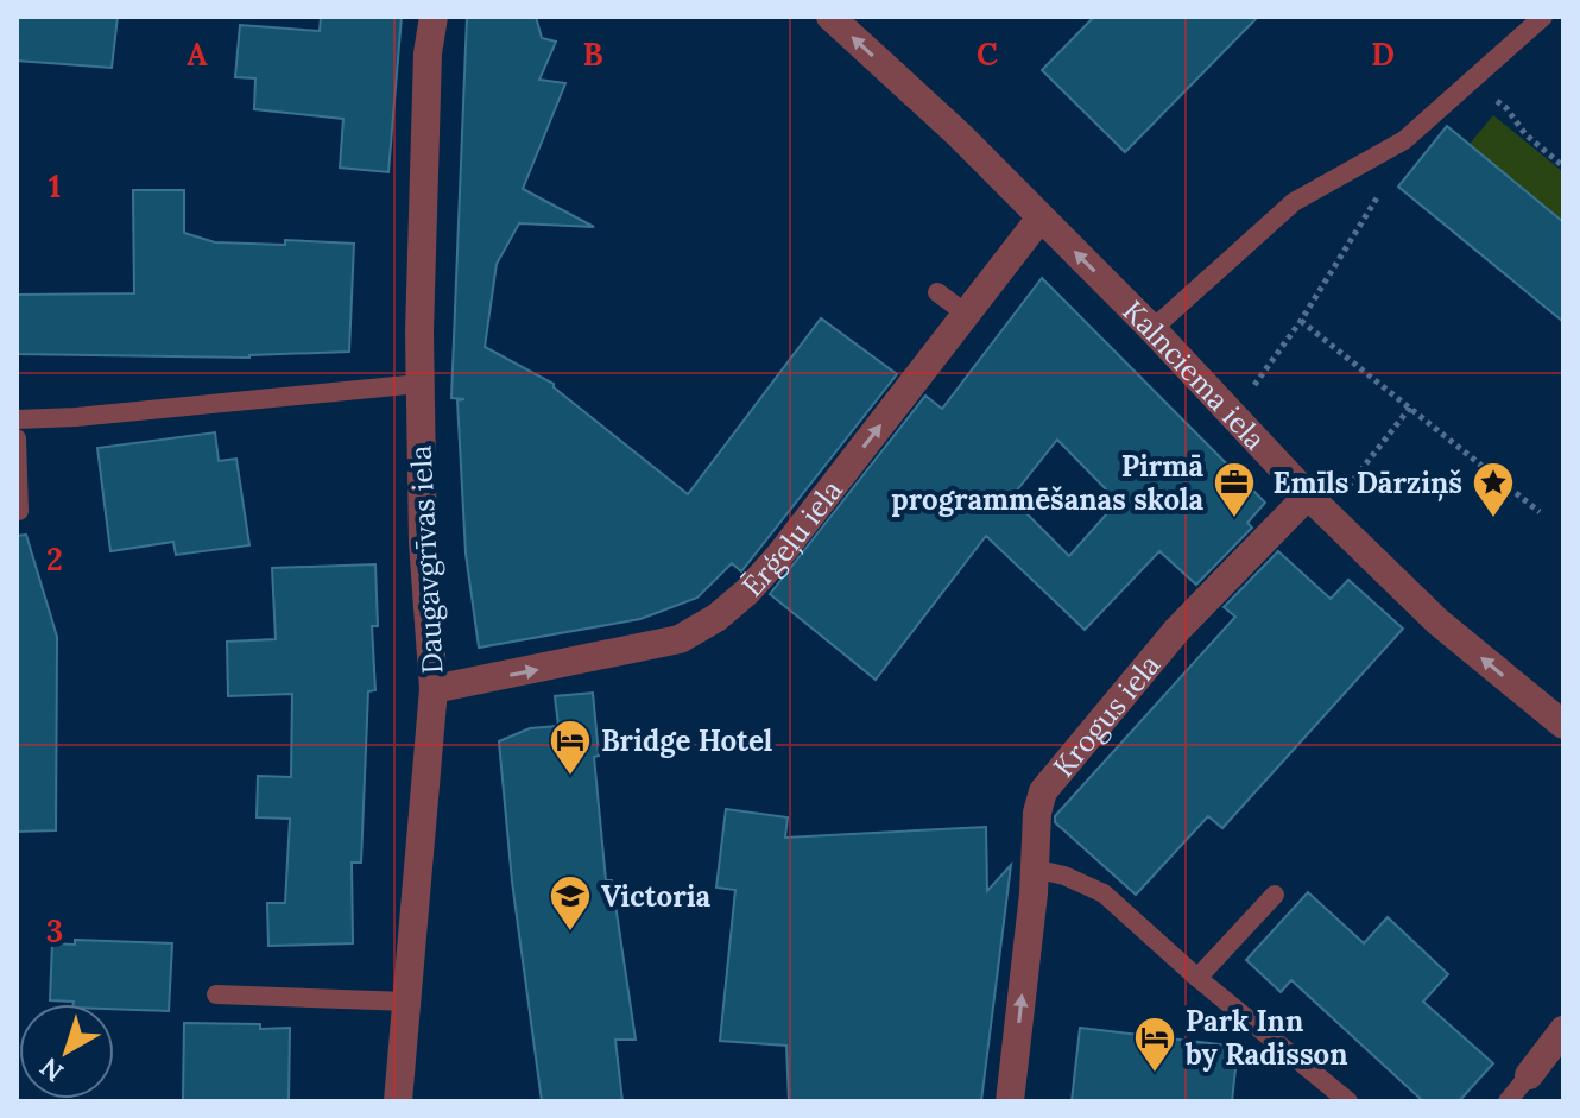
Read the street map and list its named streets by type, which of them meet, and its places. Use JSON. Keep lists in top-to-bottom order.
{
  "streets": {
    "street": [
      "Kalnciema iela",
      "Ērģeļu iela",
      "Daugavgrīvas iela",
      "Krogus iela"
    ]
  },
  "crossings": [
    ["Kalnciema iela", "Ērģeļu iela"],
    ["Kalnciema iela", "Krogus iela"],
    ["Ērģeļu iela", "Daugavgrīvas iela"]
  ],
  "one_way": ["Kalnciema iela", "Ērģeļu iela"],
  "places": {
    "office": ["Pirmā programmēšanas skola"],
    "place": ["Emīls Dārziņš"],
    "hotel": ["Bridge Hotel", "Park Inn by Radisson"],
    "school or university": ["Victoria"]
  },
  "north": "bottom left",
  "grid": {
    "columns": [
      "A",
      "B",
      "C",
      "D"
    ],
    "rows": ["1", "2", "3"]
  }
}
